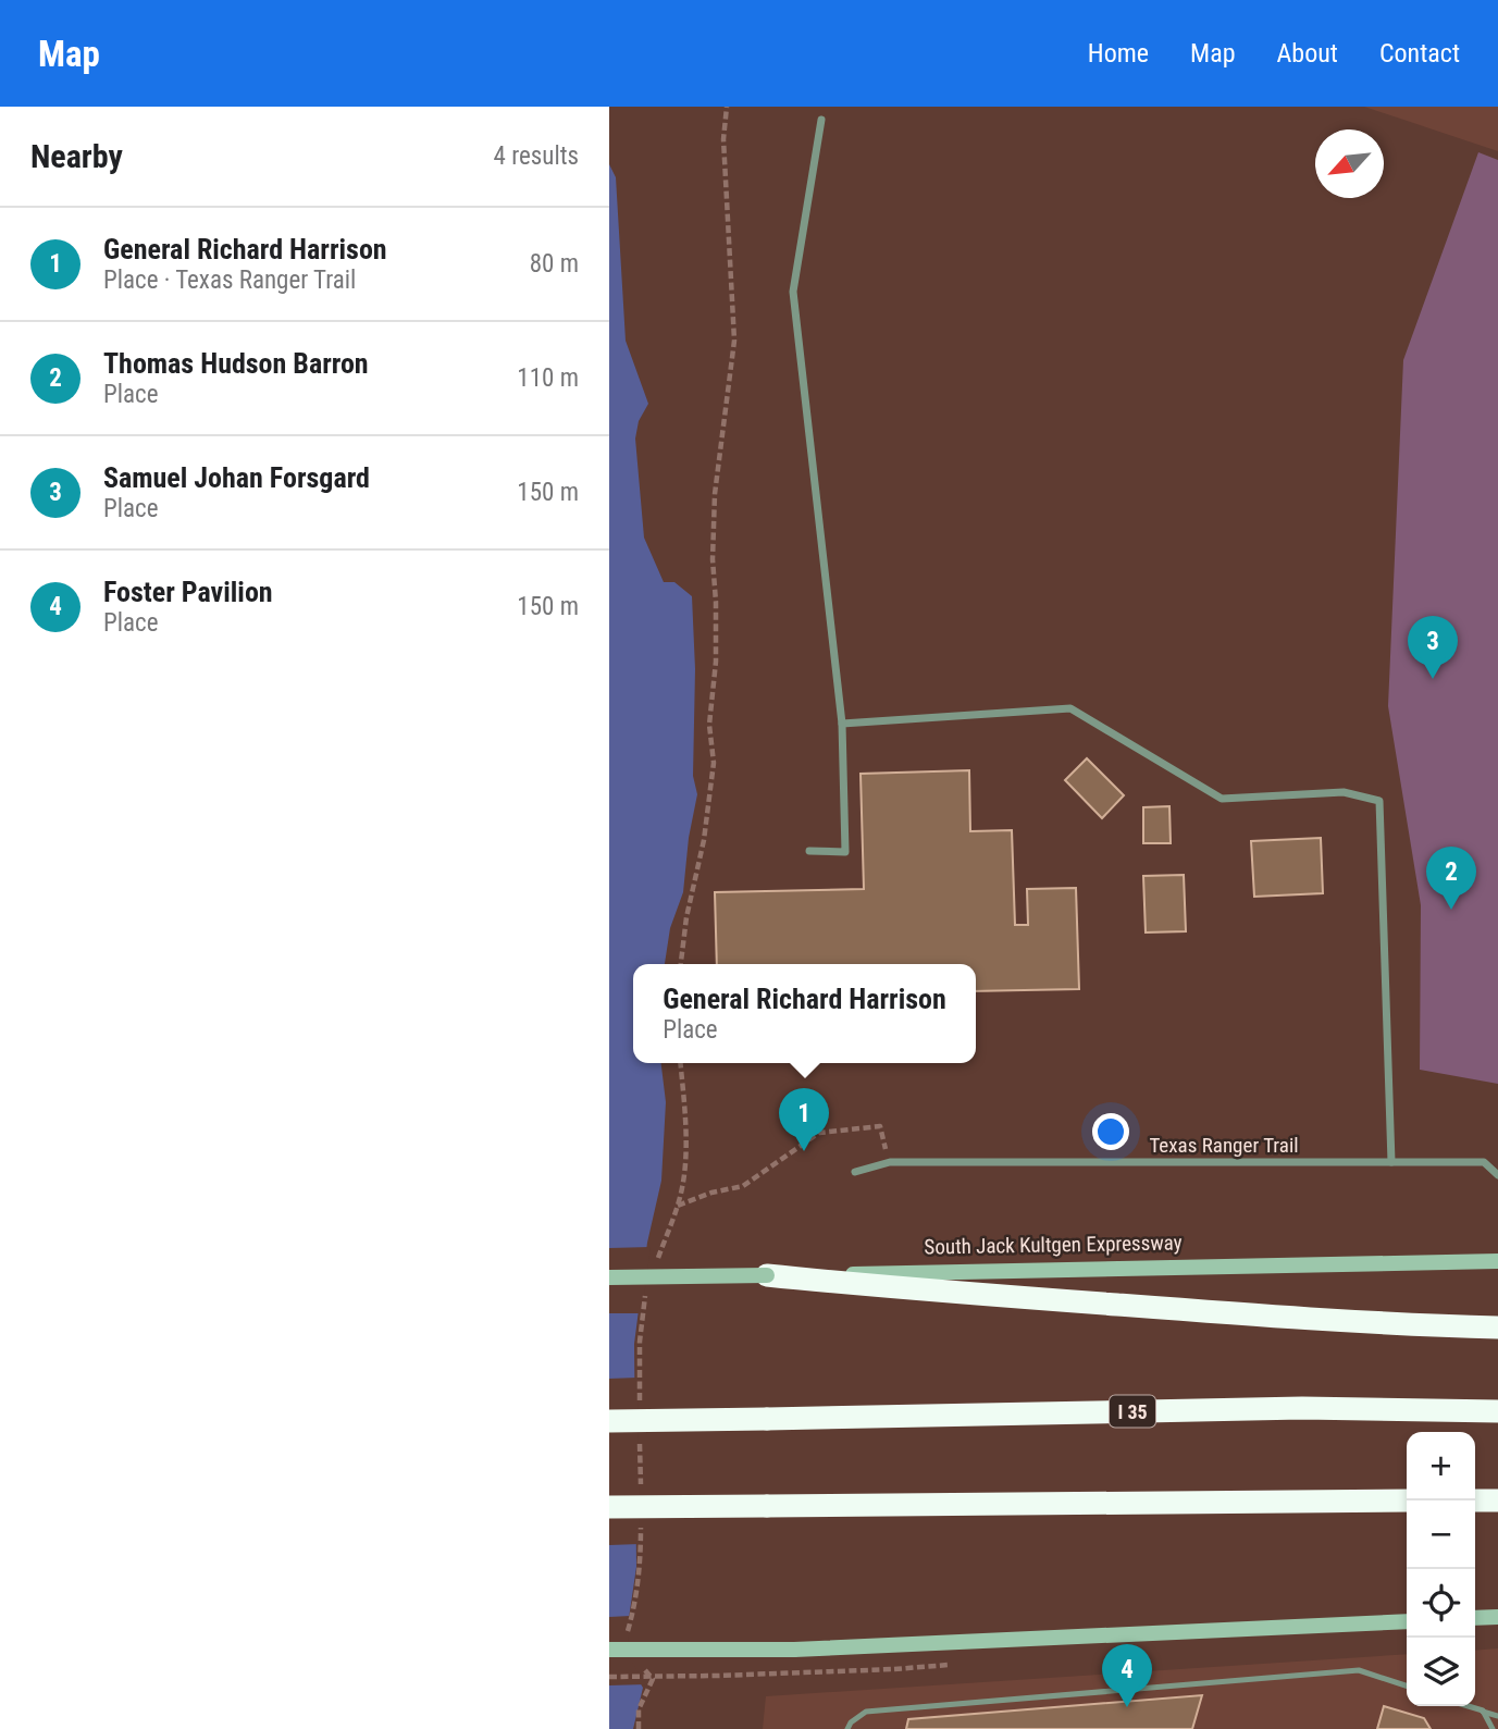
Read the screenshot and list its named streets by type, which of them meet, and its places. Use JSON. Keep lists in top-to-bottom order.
{
  "streets": {
    "highway": ["I 35"],
    "main road": ["South Jack Kultgen Expressway"],
    "street": ["Texas Ranger Trail"]
  },
  "north": "bottom left",
  "page": {
    "header": "Map",
    "nav": [
      "Home",
      "Map",
      "About",
      "Contact"
    ],
    "heading": ["Nearby", "4 results"],
    "list": [
      {
        "mark": "1",
        "name": "General Richard Harrison",
        "note": "Place · Texas Ranger Trail",
        "value": "80 m"
      },
      {
        "mark": "2",
        "name": "Thomas Hudson Barron",
        "note": "Place",
        "value": "110 m"
      },
      {
        "mark": "3",
        "name": "Samuel Johan Forsgard",
        "note": "Place",
        "value": "150 m"
      },
      {
        "mark": "4",
        "name": "Foster Pavilion",
        "note": "Place",
        "value": "150 m"
      }
    ],
    "pins": [
      "3",
      "2",
      "1",
      "4"
    ],
    "popup": ["General Richard Harrison", "Place"],
    "map_buttons": ["+", "−"]
  }
}
